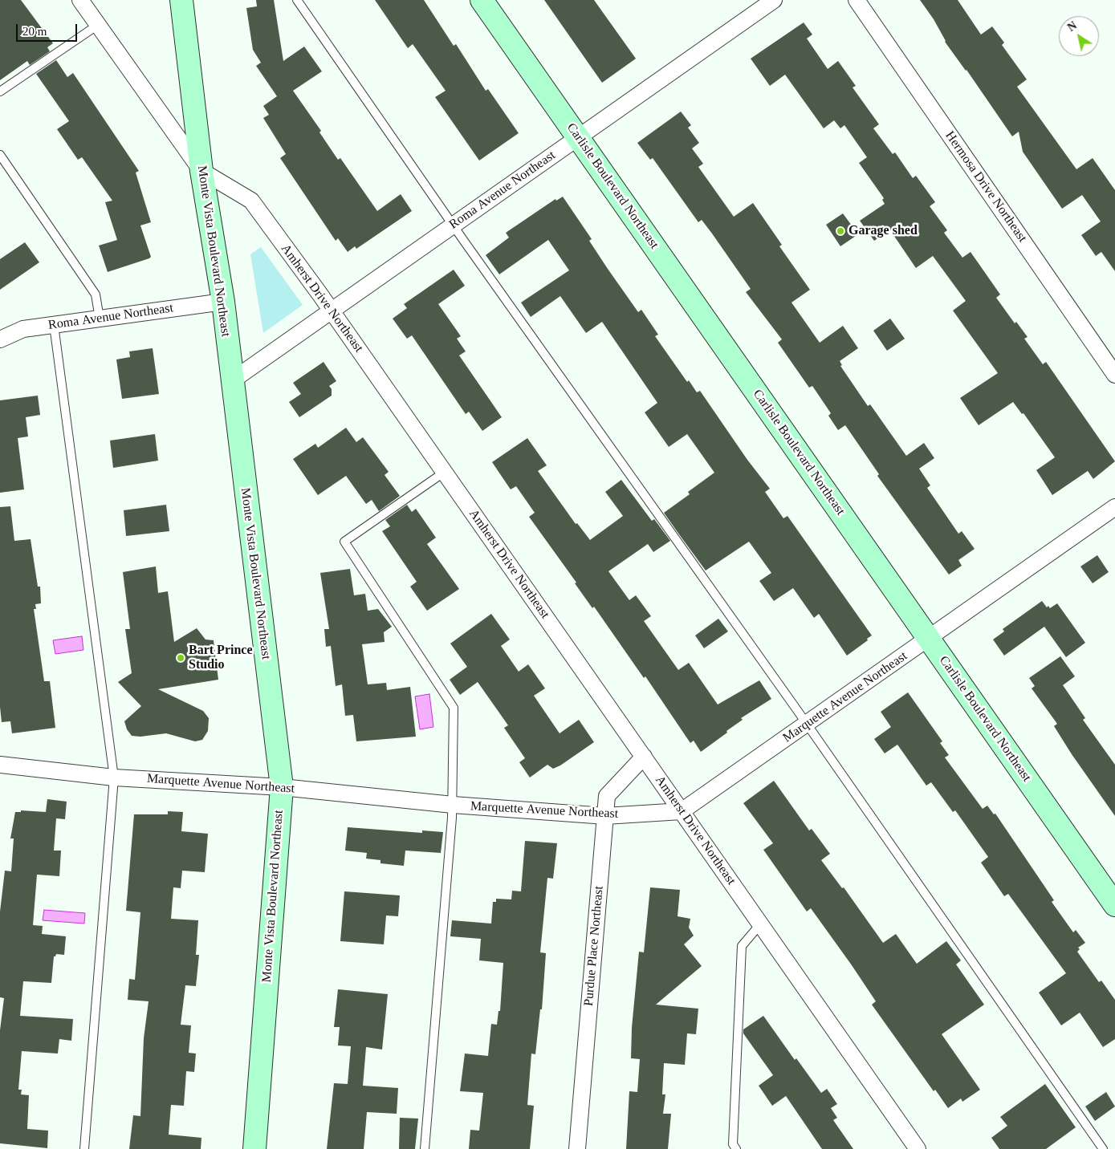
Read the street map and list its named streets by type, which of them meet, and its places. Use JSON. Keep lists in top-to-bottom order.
{
  "streets": {
    "street": [
      "Carlisle Boulevard Northeast",
      "Hermosa Drive Northeast",
      "Roma Avenue Northeast",
      "Monte Vista Boulevard Northeast",
      "Amherst Drive Northeast",
      "Marquette Avenue Northeast",
      "Purdue Place Northeast"
    ]
  },
  "crossings": [
    ["Carlisle Boulevard Northeast", "Roma Avenue Northeast"],
    ["Carlisle Boulevard Northeast", "Marquette Avenue Northeast"],
    ["Roma Avenue Northeast", "Monte Vista Boulevard Northeast"],
    ["Roma Avenue Northeast", "Amherst Drive Northeast"],
    ["Monte Vista Boulevard Northeast", "Amherst Drive Northeast"],
    ["Monte Vista Boulevard Northeast", "Marquette Avenue Northeast"],
    ["Amherst Drive Northeast", "Marquette Avenue Northeast"],
    ["Amherst Drive Northeast", "Purdue Place Northeast"],
    ["Marquette Avenue Northeast", "Purdue Place Northeast"]
  ],
  "places": ["Garage shed", "Bart Prince Studio"],
  "scale_bar": "20 m",
  "north": "top left"
}
